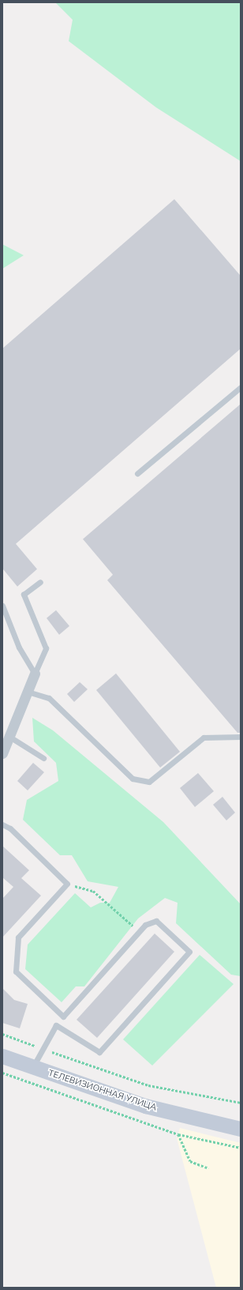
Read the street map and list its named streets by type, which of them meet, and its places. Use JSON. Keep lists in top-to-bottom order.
{
  "streets": {
    "street": ["ТЕЛЕВИЗИОННАЯ УЛИЦА"]
  }
}
